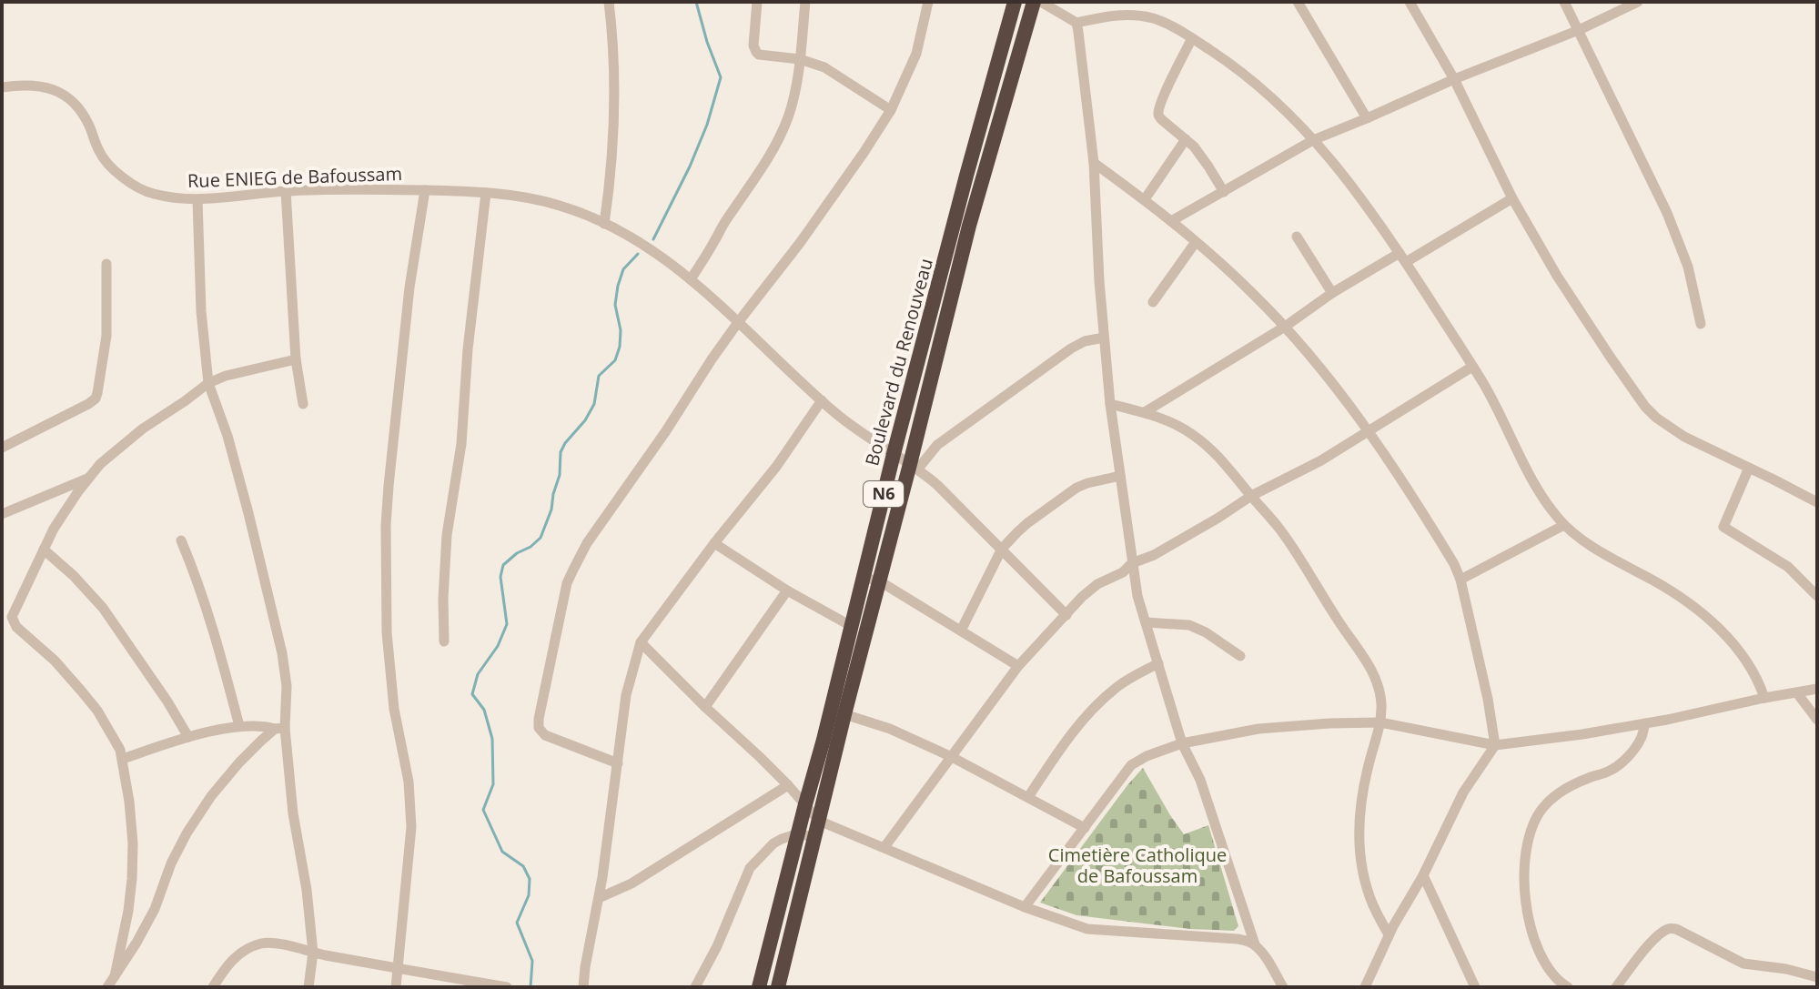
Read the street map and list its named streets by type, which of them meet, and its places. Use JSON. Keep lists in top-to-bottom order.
{
  "streets": {
    "highway": ["Boulevard du Renouveau", "N6"],
    "street": ["Rue ENIEG de Bafoussam"]
  },
  "crossings": [
    ["Rue ENIEG de Bafoussam", "Boulevard du Renouveau"]
  ],
  "parks": ["Cimetière Catholique de Bafoussam"]
}
